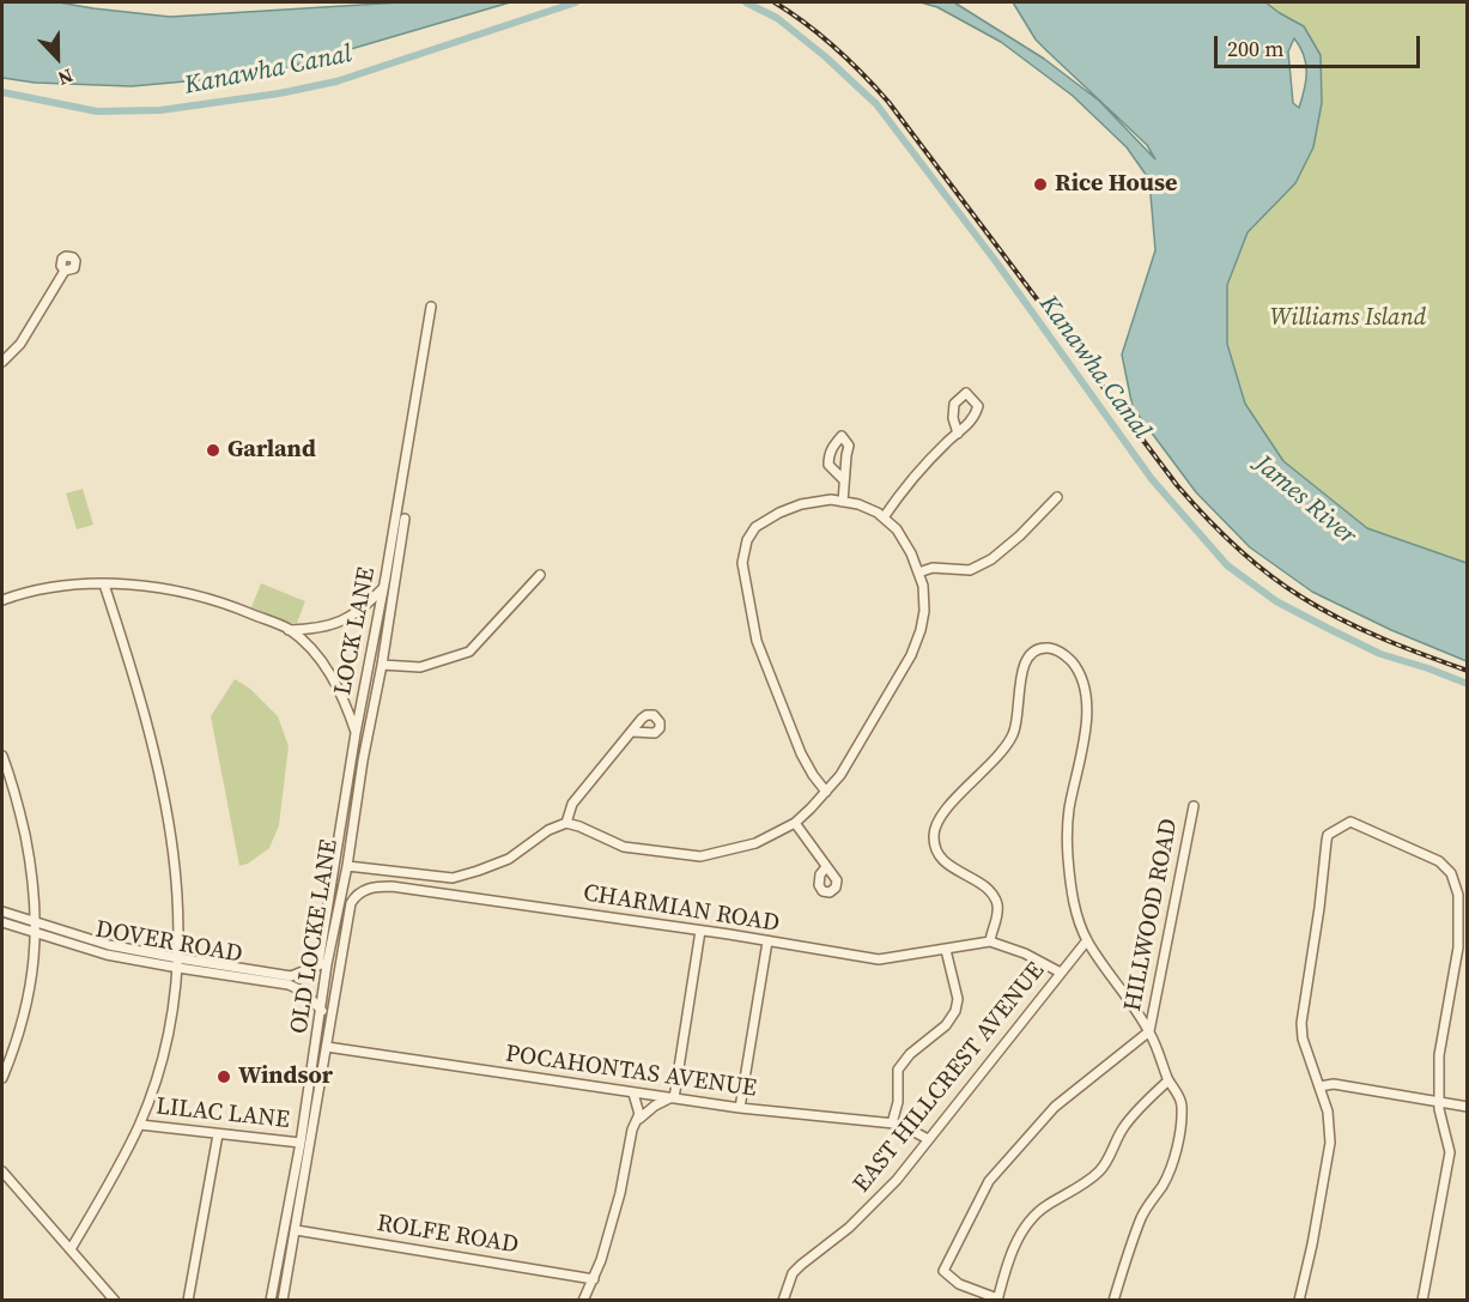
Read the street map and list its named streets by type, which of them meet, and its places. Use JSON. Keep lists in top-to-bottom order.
{
  "streets": {
    "street": [
      "LOCK LANE",
      "CHARMIAN ROAD",
      "HILLWOOD ROAD",
      "OLD LOCKE LANE",
      "DOVER ROAD",
      "POCAHONTAS AVENUE",
      "EAST HILLCREST AVENUE",
      "LILAC LANE",
      "ROLFE ROAD"
    ]
  },
  "crossings": [
    ["LOCK LANE", "OLD LOCKE LANE"],
    ["LOCK LANE", "DOVER ROAD"],
    ["CHARMIAN ROAD", "POCAHONTAS AVENUE"],
    ["CHARMIAN ROAD", "EAST HILLCREST AVENUE"],
    ["OLD LOCKE LANE", "DOVER ROAD"],
    ["OLD LOCKE LANE", "LILAC LANE"],
    ["POCAHONTAS AVENUE", "EAST HILLCREST AVENUE"]
  ],
  "water": ["Kanawha Canal", "James River"],
  "parks": ["Williams Island"],
  "places": ["Rice House", "Garland", "Windsor"],
  "scale_bar": "200 m",
  "north": "bottom"
}
